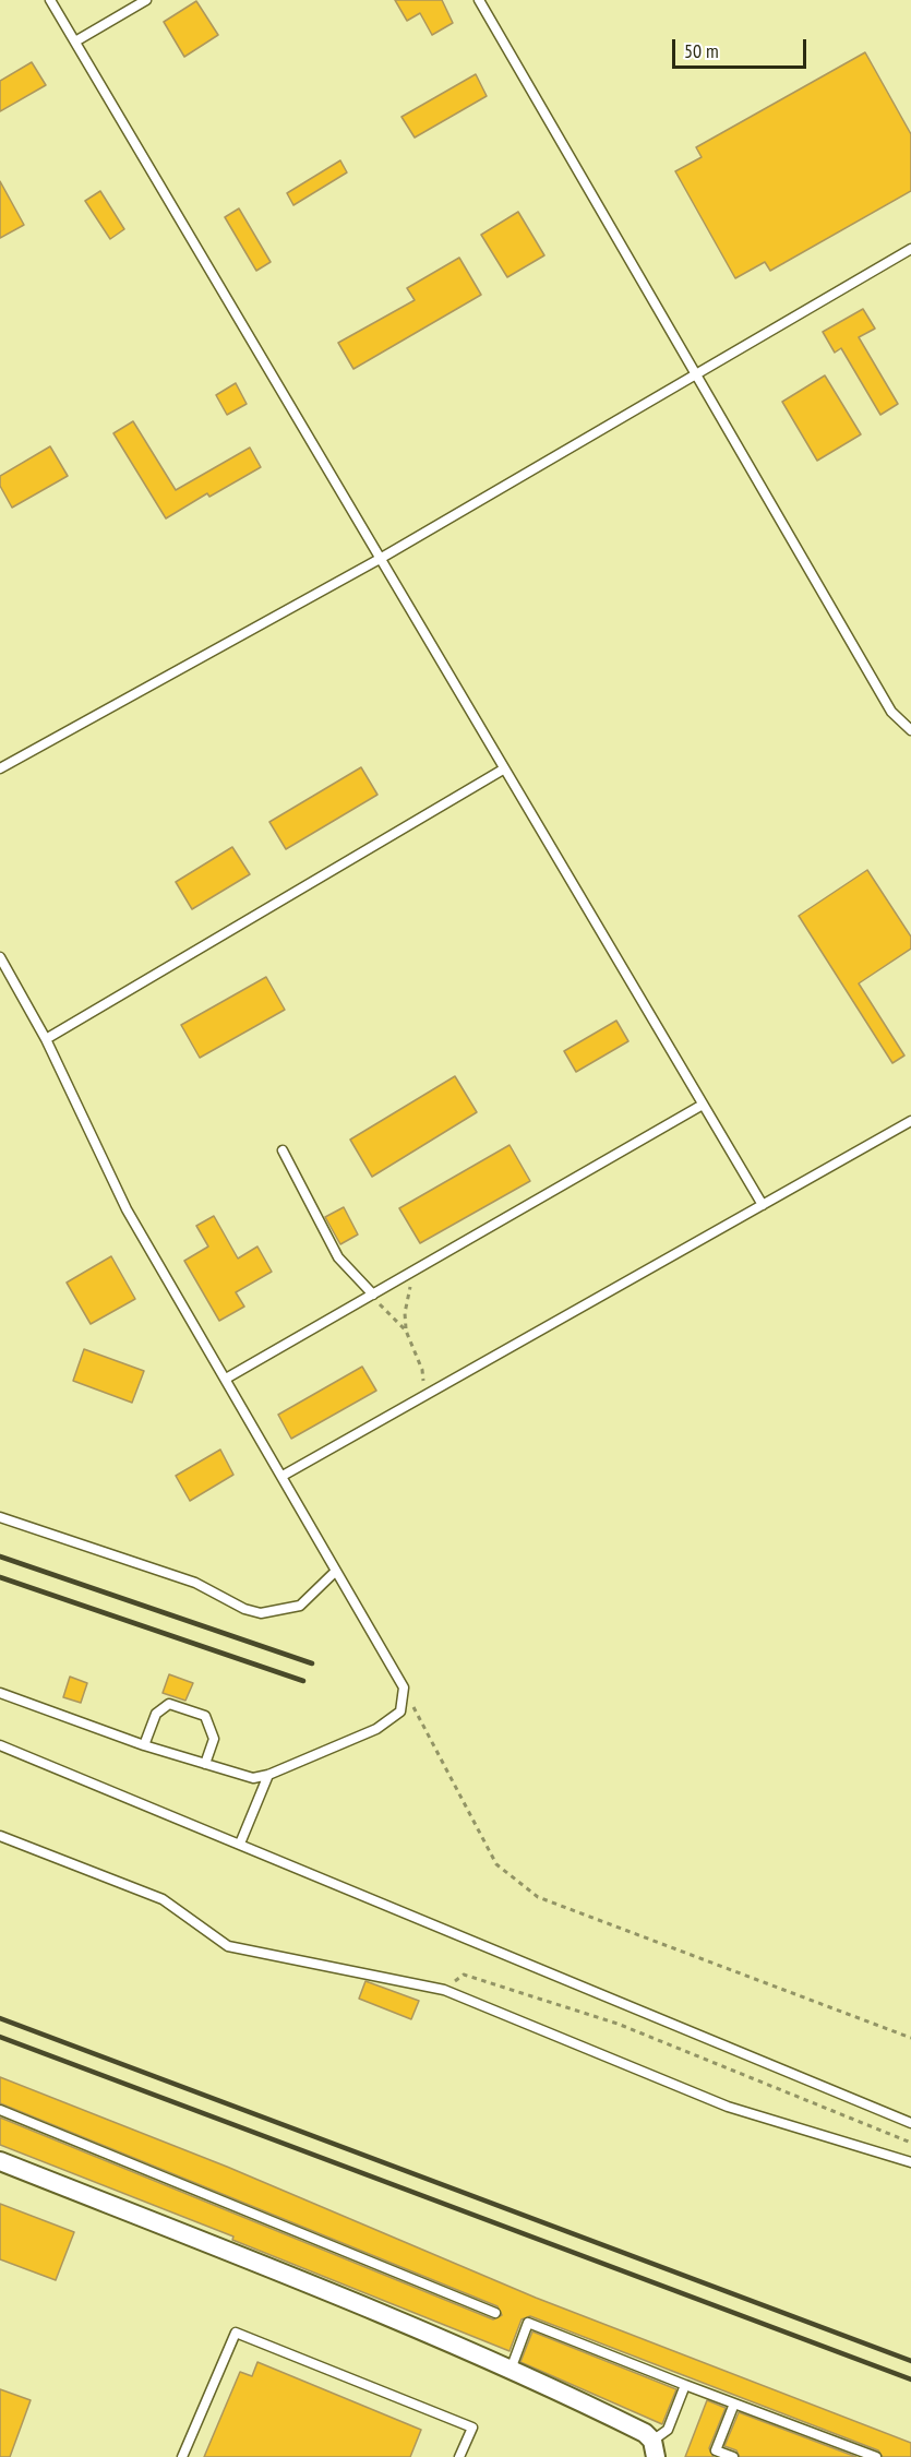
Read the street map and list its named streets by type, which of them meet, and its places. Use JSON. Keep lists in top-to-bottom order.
{
  "scale_bar": "50 m"
}
